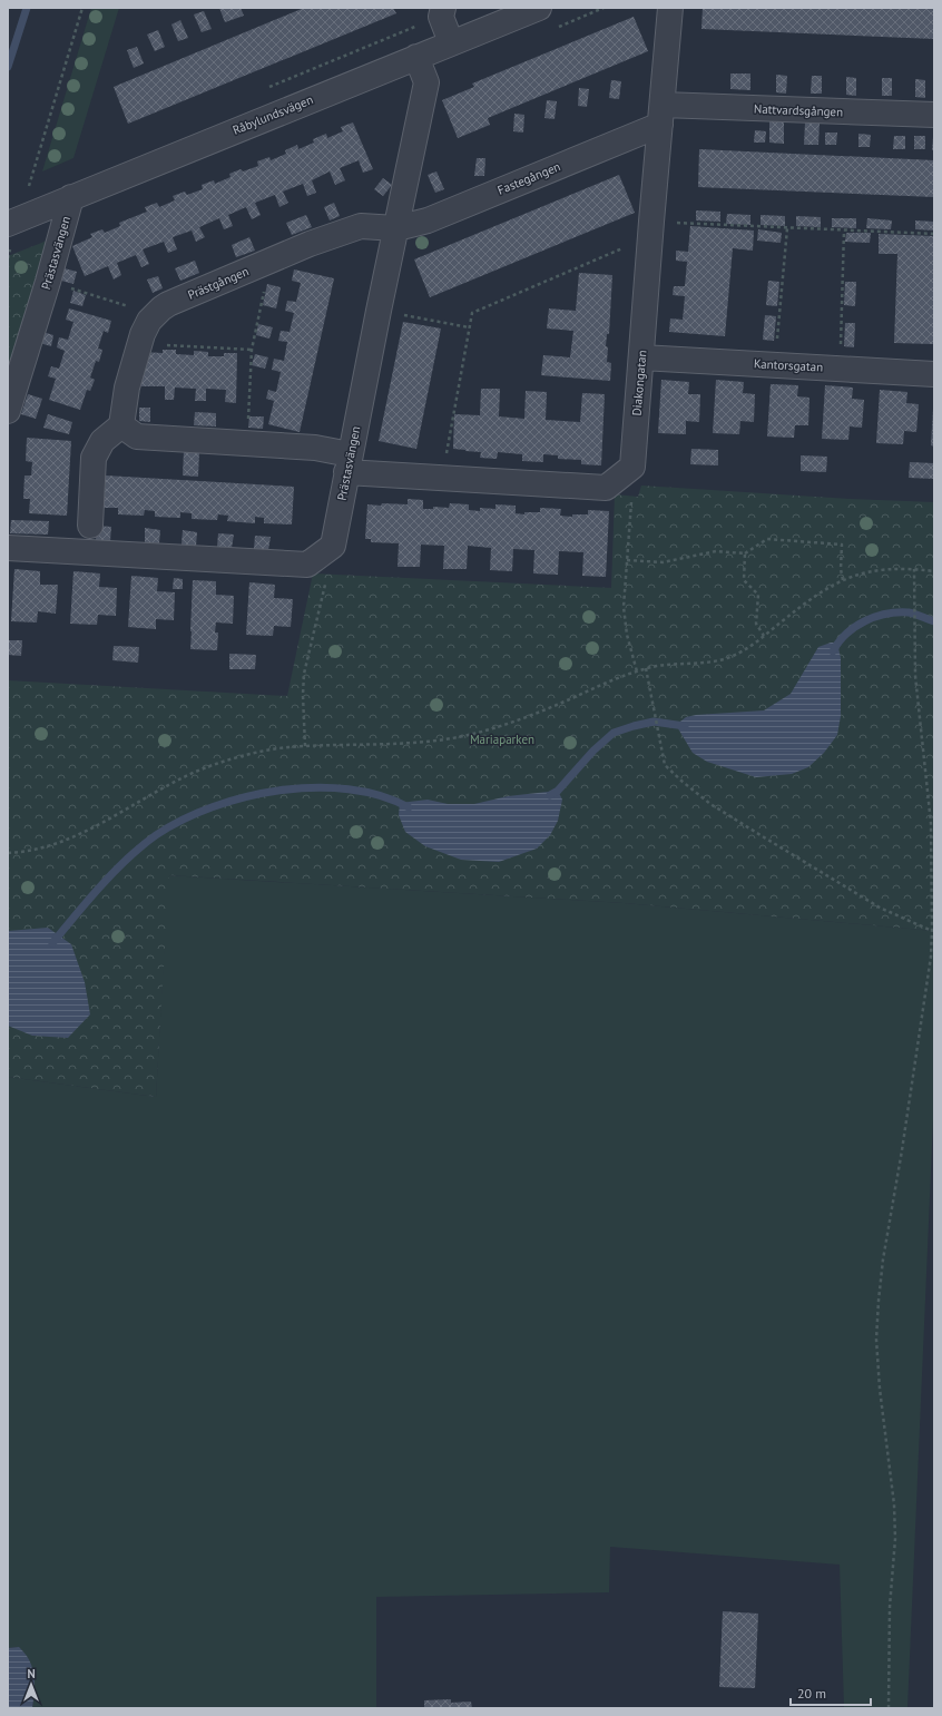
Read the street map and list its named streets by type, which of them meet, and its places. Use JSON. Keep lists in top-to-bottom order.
{
  "streets": {
    "street": [
      "Nattvardsgången",
      "Råbylundsvägen",
      "Fastegången",
      "Prästasvängen",
      "Prästgången",
      "Kantorsgatan",
      "Diakongatan"
    ]
  },
  "crossings": [
    ["Nattvardsgången", "Fastegången"],
    ["Nattvardsgången", "Diakongatan"],
    ["Råbylundsvägen", "Prästasvängen"],
    ["Fastegången", "Prästasvängen"],
    ["Fastegången", "Prästgången"],
    ["Fastegången", "Diakongatan"],
    ["Prästasvängen", "Prästgången"],
    ["Prästasvängen", "Diakongatan"],
    ["Kantorsgatan", "Diakongatan"]
  ],
  "parks": ["Mariaparken"],
  "scale_bar": "20 m",
  "north": "top"
}
